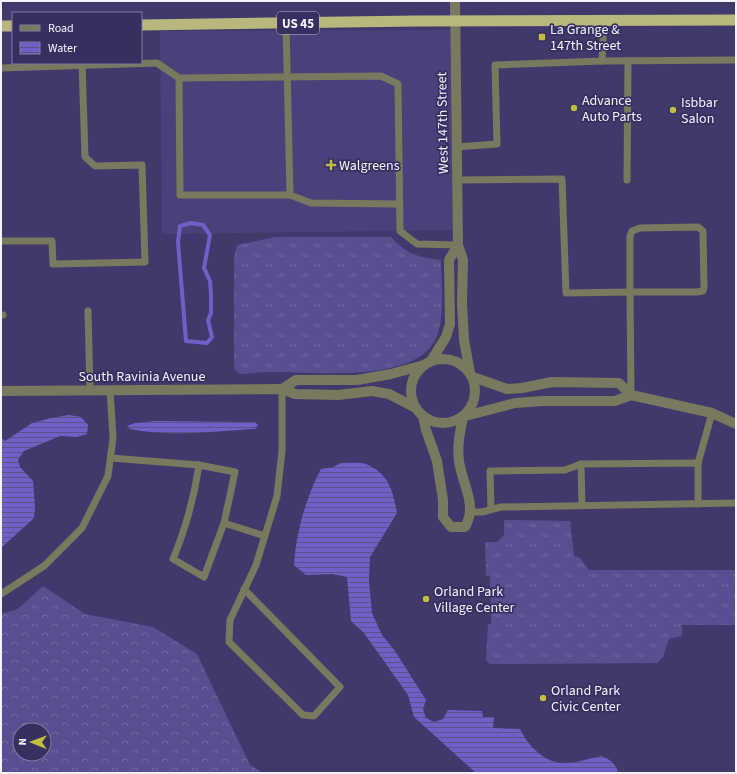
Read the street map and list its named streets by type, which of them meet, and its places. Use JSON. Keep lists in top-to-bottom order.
{
  "streets": {
    "highway": ["US 45"],
    "street": ["West 147th Street", "South Ravinia Avenue"]
  },
  "crossings": [
    ["US 45", "West 147th Street"],
    ["West 147th Street", "South Ravinia Avenue"]
  ],
  "places": {
    "transit": ["La Grange & 147th Street"],
    "other": [
      "Advance Auto Parts",
      "Isbbar Salon",
      "Orland Park Village Center",
      "Orland Park Civic Center"
    ],
    "health": ["Walgreens"]
  },
  "legend": ["Road", "Water"],
  "north": "left"
}
